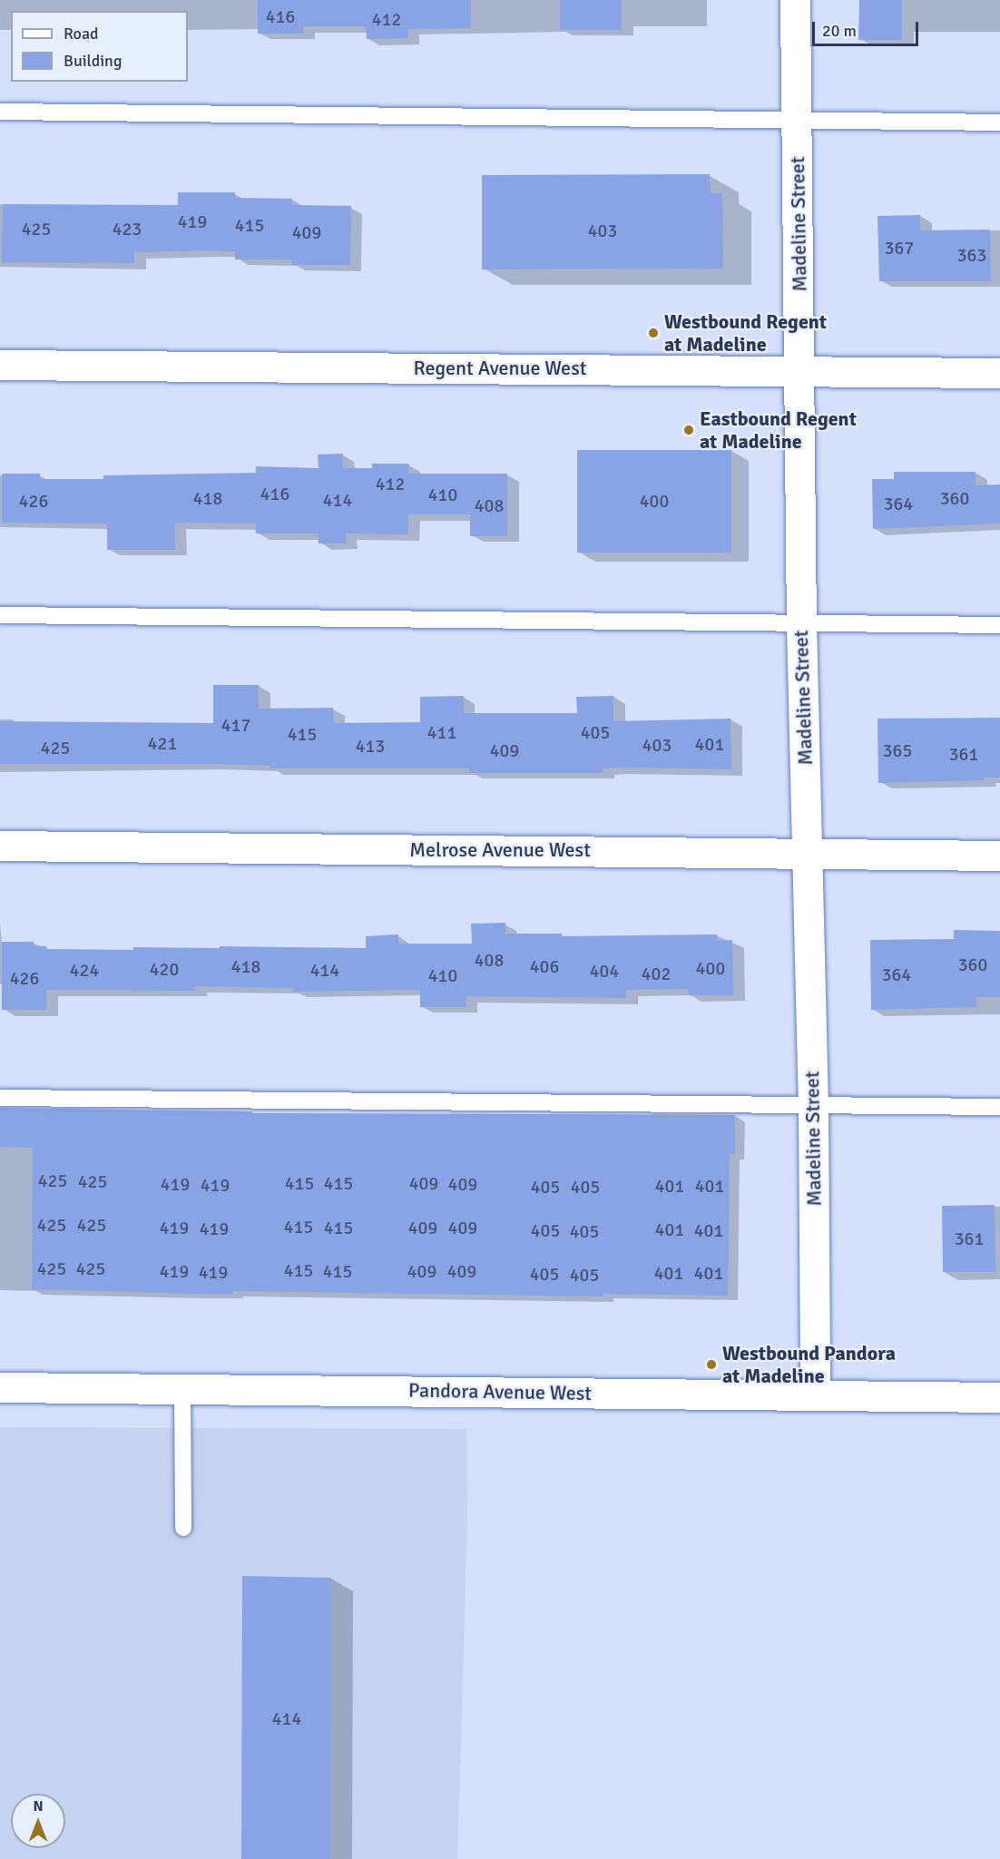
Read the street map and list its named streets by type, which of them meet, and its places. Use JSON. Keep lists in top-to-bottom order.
{
  "streets": {
    "street": [
      "Madeline Street",
      "Regent Avenue West",
      "Melrose Avenue West",
      "Pandora Avenue West"
    ]
  },
  "crossings": [
    ["Madeline Street", "Regent Avenue West"],
    ["Madeline Street", "Melrose Avenue West"],
    ["Madeline Street", "Pandora Avenue West"]
  ],
  "places": ["Westbound Regent at Madeline", "Eastbound Regent at Madeline", "Westbound Pandora at Madeline"],
  "house_numbers": [
    "416",
    "412",
    "419",
    "415",
    "425",
    "423",
    "403",
    "409",
    "367",
    "363",
    "412",
    "416",
    "410",
    "418",
    "360",
    "414",
    "426",
    "400",
    "364",
    "408",
    "417",
    "411",
    "405",
    "415",
    "421",
    "401",
    "403",
    "413",
    "425",
    "409",
    "365",
    "361",
    "408",
    "360",
    "418",
    "406",
    "400",
    "420",
    "424",
    "414",
    "404",
    "402",
    "364",
    "410",
    "426",
    "425",
    "425",
    "415",
    "415",
    "409",
    "419",
    "409",
    "419",
    "401",
    "401",
    "405",
    "405",
    "425",
    "425",
    "415",
    "419",
    "415",
    "409",
    "409",
    "419",
    "401",
    "405",
    "401",
    "405",
    "361",
    "425",
    "425",
    "415",
    "419",
    "415",
    "409",
    "409",
    "419",
    "401",
    "401",
    "405",
    "405",
    "414"
  ],
  "legend": ["Road", "Building"],
  "scale_bar": "20 m",
  "north": "top"
}
